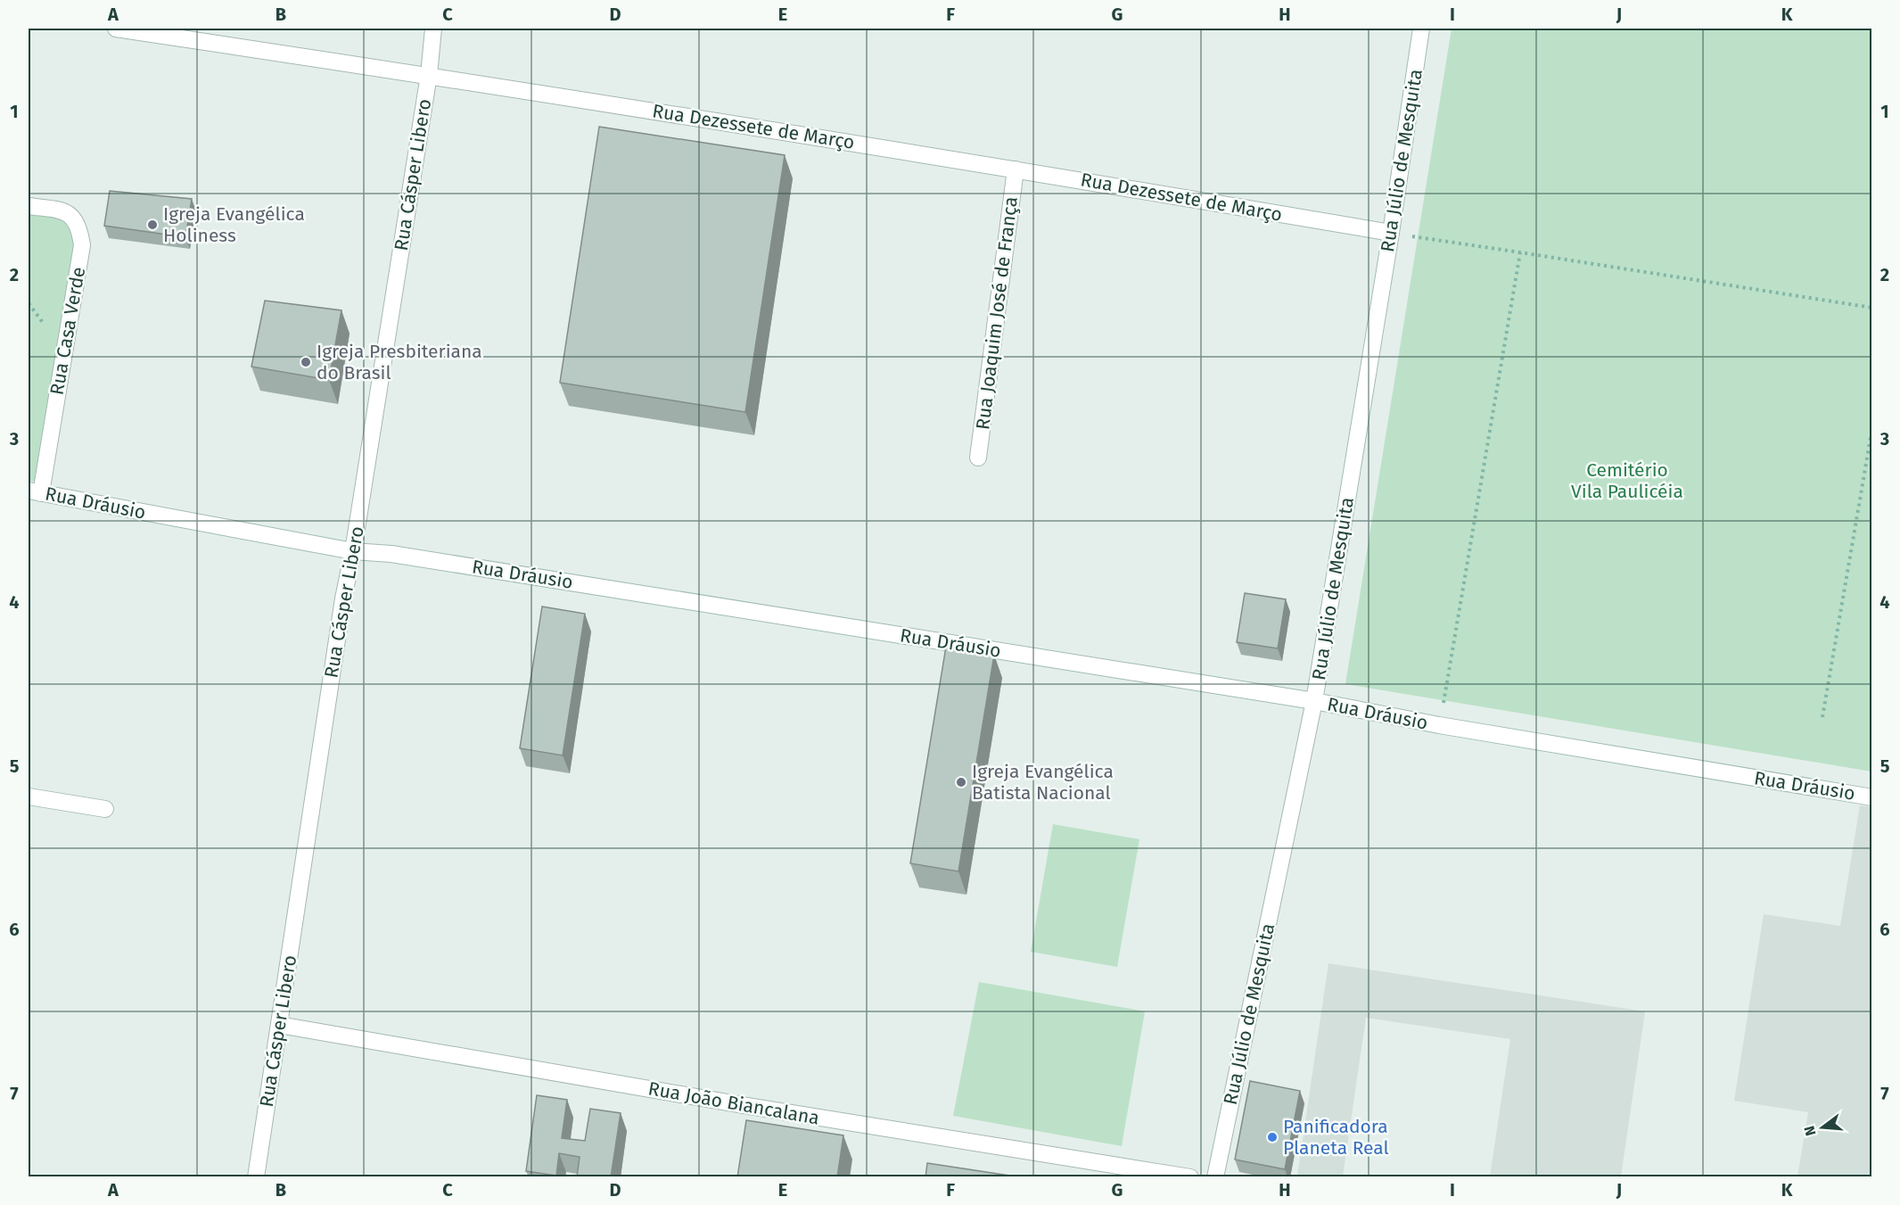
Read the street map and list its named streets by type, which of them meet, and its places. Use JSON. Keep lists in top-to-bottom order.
{
  "streets": {
    "street": [
      "Rua Dezessete de Março",
      "Rua Júlio de Mesquita",
      "Rua Cásper Libero",
      "Rua Joaquim José de França",
      "Rua Casa Verde",
      "Rua Dráusio",
      "Rua João Biancalana"
    ]
  },
  "crossings": [
    ["Rua Dezessete de Março", "Rua Júlio de Mesquita"],
    ["Rua Dezessete de Março", "Rua Cásper Libero"],
    ["Rua Dezessete de Março", "Rua Joaquim José de França"],
    ["Rua Júlio de Mesquita", "Rua Dráusio"],
    ["Rua Cásper Libero", "Rua Dráusio"],
    ["Rua Cásper Libero", "Rua João Biancalana"],
    ["Rua Casa Verde", "Rua Dráusio"]
  ],
  "parks": ["Cemitério Vila Paulicéia"],
  "places": [
    "Igreja Evangélica Holiness",
    "Igreja Presbiteriana do Brasil",
    "Igreja Evangélica Batista Nacional",
    "Panificadora Planeta Real"
  ],
  "north": "left",
  "grid": {
    "columns": [
      "A",
      "B",
      "C",
      "D",
      "E",
      "F",
      "G",
      "H",
      "I",
      "J",
      "K"
    ],
    "rows": [
      "1",
      "2",
      "3",
      "4",
      "5",
      "6",
      "7"
    ]
  }
}
